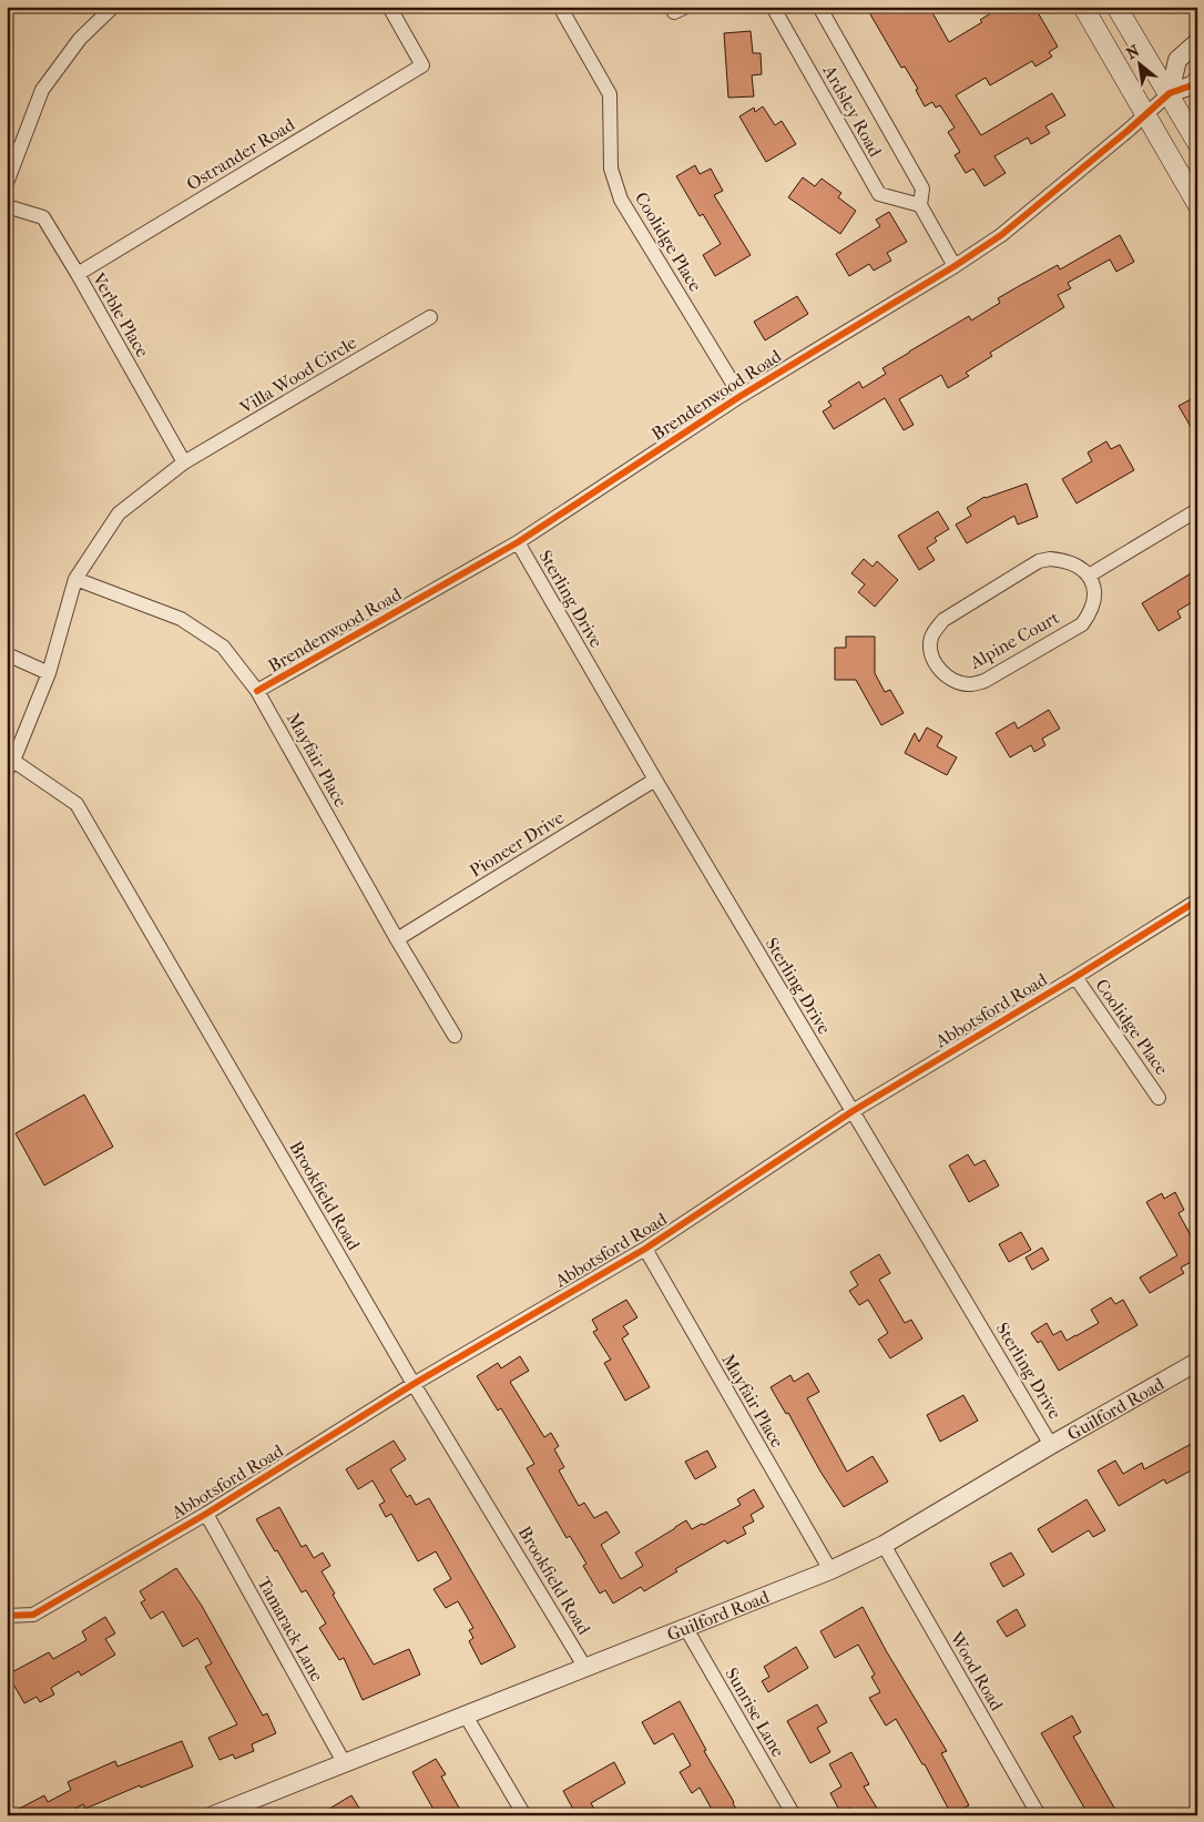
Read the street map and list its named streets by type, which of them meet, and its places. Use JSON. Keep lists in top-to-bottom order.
{
  "streets": {
    "street": [
      "Ardsley Road",
      "Ostrander Road",
      "Coolidge Place",
      "Verble Place",
      "Villa Wood Circle",
      "Brendenwood Road",
      "Sterling Drive",
      "Alpine Court",
      "Mayfair Place",
      "Pioneer Drive",
      "Abbotsford Road",
      "Brookfield Road",
      "Guilford Road",
      "Tamarack Lane",
      "Wood Road",
      "Sunrise Lane"
    ]
  },
  "crossings": [
    ["Ardsley Road", "Brendenwood Road"],
    ["Ostrander Road", "Verble Place"],
    ["Coolidge Place", "Brendenwood Road"],
    ["Coolidge Place", "Abbotsford Road"],
    ["Verble Place", "Villa Wood Circle"],
    ["Brendenwood Road", "Sterling Drive"],
    ["Brendenwood Road", "Mayfair Place"],
    ["Sterling Drive", "Pioneer Drive"],
    ["Sterling Drive", "Abbotsford Road"],
    ["Sterling Drive", "Guilford Road"],
    ["Mayfair Place", "Pioneer Drive"],
    ["Mayfair Place", "Abbotsford Road"],
    ["Mayfair Place", "Guilford Road"],
    ["Abbotsford Road", "Brookfield Road"],
    ["Abbotsford Road", "Tamarack Lane"],
    ["Brookfield Road", "Guilford Road"],
    ["Guilford Road", "Tamarack Lane"],
    ["Guilford Road", "Wood Road"],
    ["Guilford Road", "Sunrise Lane"]
  ],
  "north": "top left"
}
